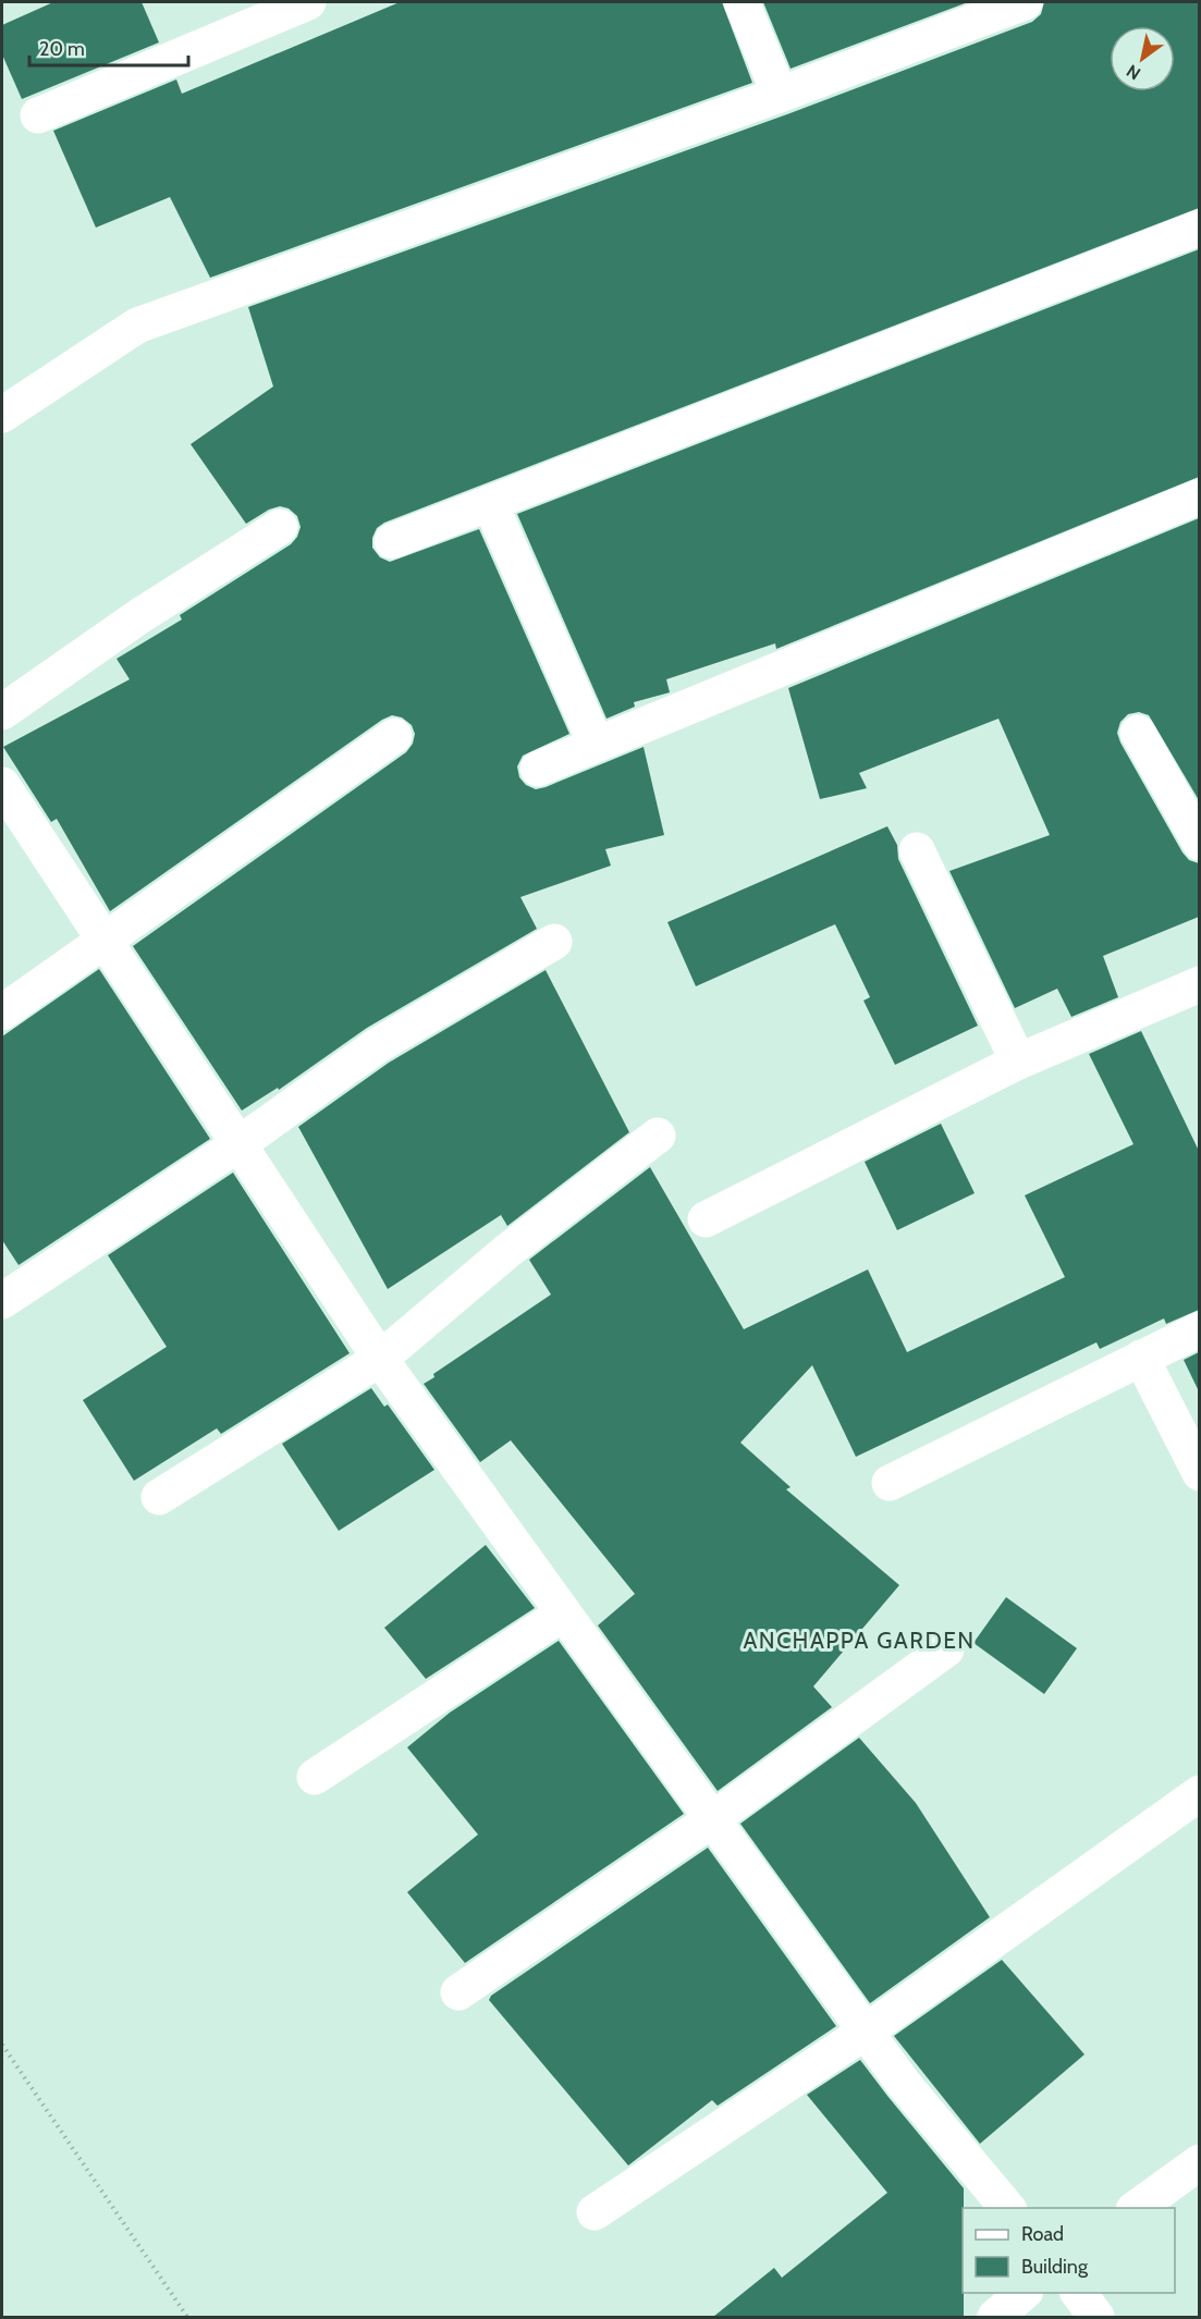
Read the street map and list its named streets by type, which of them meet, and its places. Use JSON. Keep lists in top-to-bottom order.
{
  "districts": ["ANCHAPPA GARDEN"],
  "legend": ["Road", "Building"],
  "scale_bar": "20 m",
  "north": "bottom left"
}
